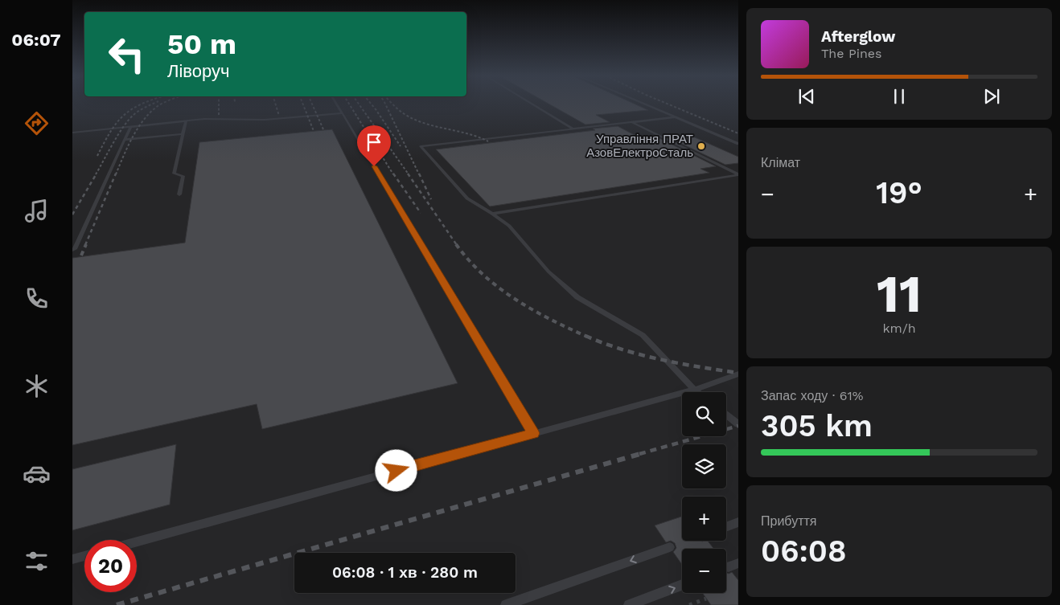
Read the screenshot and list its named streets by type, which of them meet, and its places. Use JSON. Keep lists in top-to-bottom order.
{
  "places": ["Управління ПРАТ АзовЕлектроСталь"],
  "page": {
    "tabs": "06:07",
    "turn": ["50 m", "Ліворуч"],
    "song": ["Afterglow", "The Pines"],
    "tile": [
      "Клімат",
      ["11", "km/h"],
      ["Запас ходу · 61%", "305 km"],
      ["Прибуття", "06:08"]
    ],
    "heat": ["−", "19°", "+"],
    "map_buttons": ["+", "−"],
    "limit": "20",
    "trip": "06:08 · 1 хв · 280 m"
  }
}
